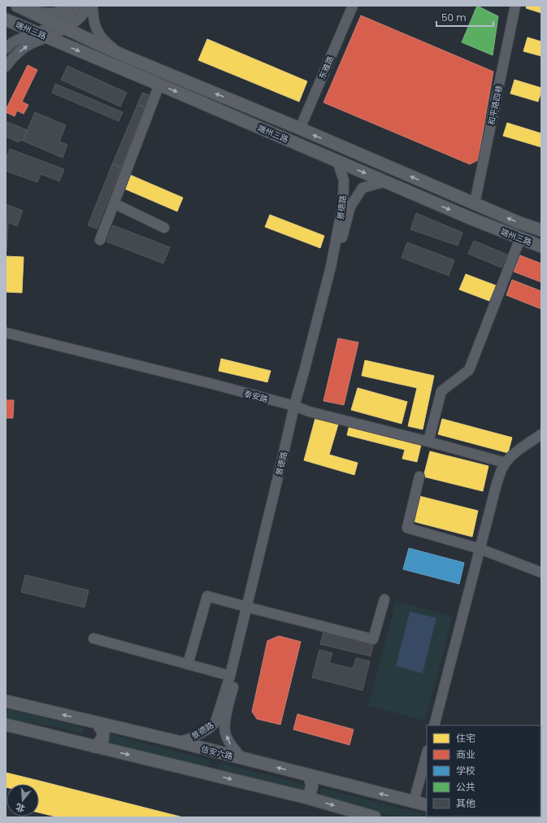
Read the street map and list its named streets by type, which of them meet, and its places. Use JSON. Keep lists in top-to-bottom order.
{
  "streets": {
    "main road": ["端州三路", "信安六路"],
    "street": [
      "东雅路",
      "和平路四巷",
      "景德路",
      "泰安路"
    ]
  },
  "crossings": [
    ["端州三路", "东雅路"],
    ["端州三路", "和平路四巷"],
    ["端州三路", "景德路"],
    ["景德路", "泰安路"],
    ["景德路", "信安六路"]
  ],
  "legend": [
    "住宅",
    "商业",
    "学校",
    "公共",
    "其他"
  ],
  "scale_bar": "50 m",
  "north": "bottom"
}
